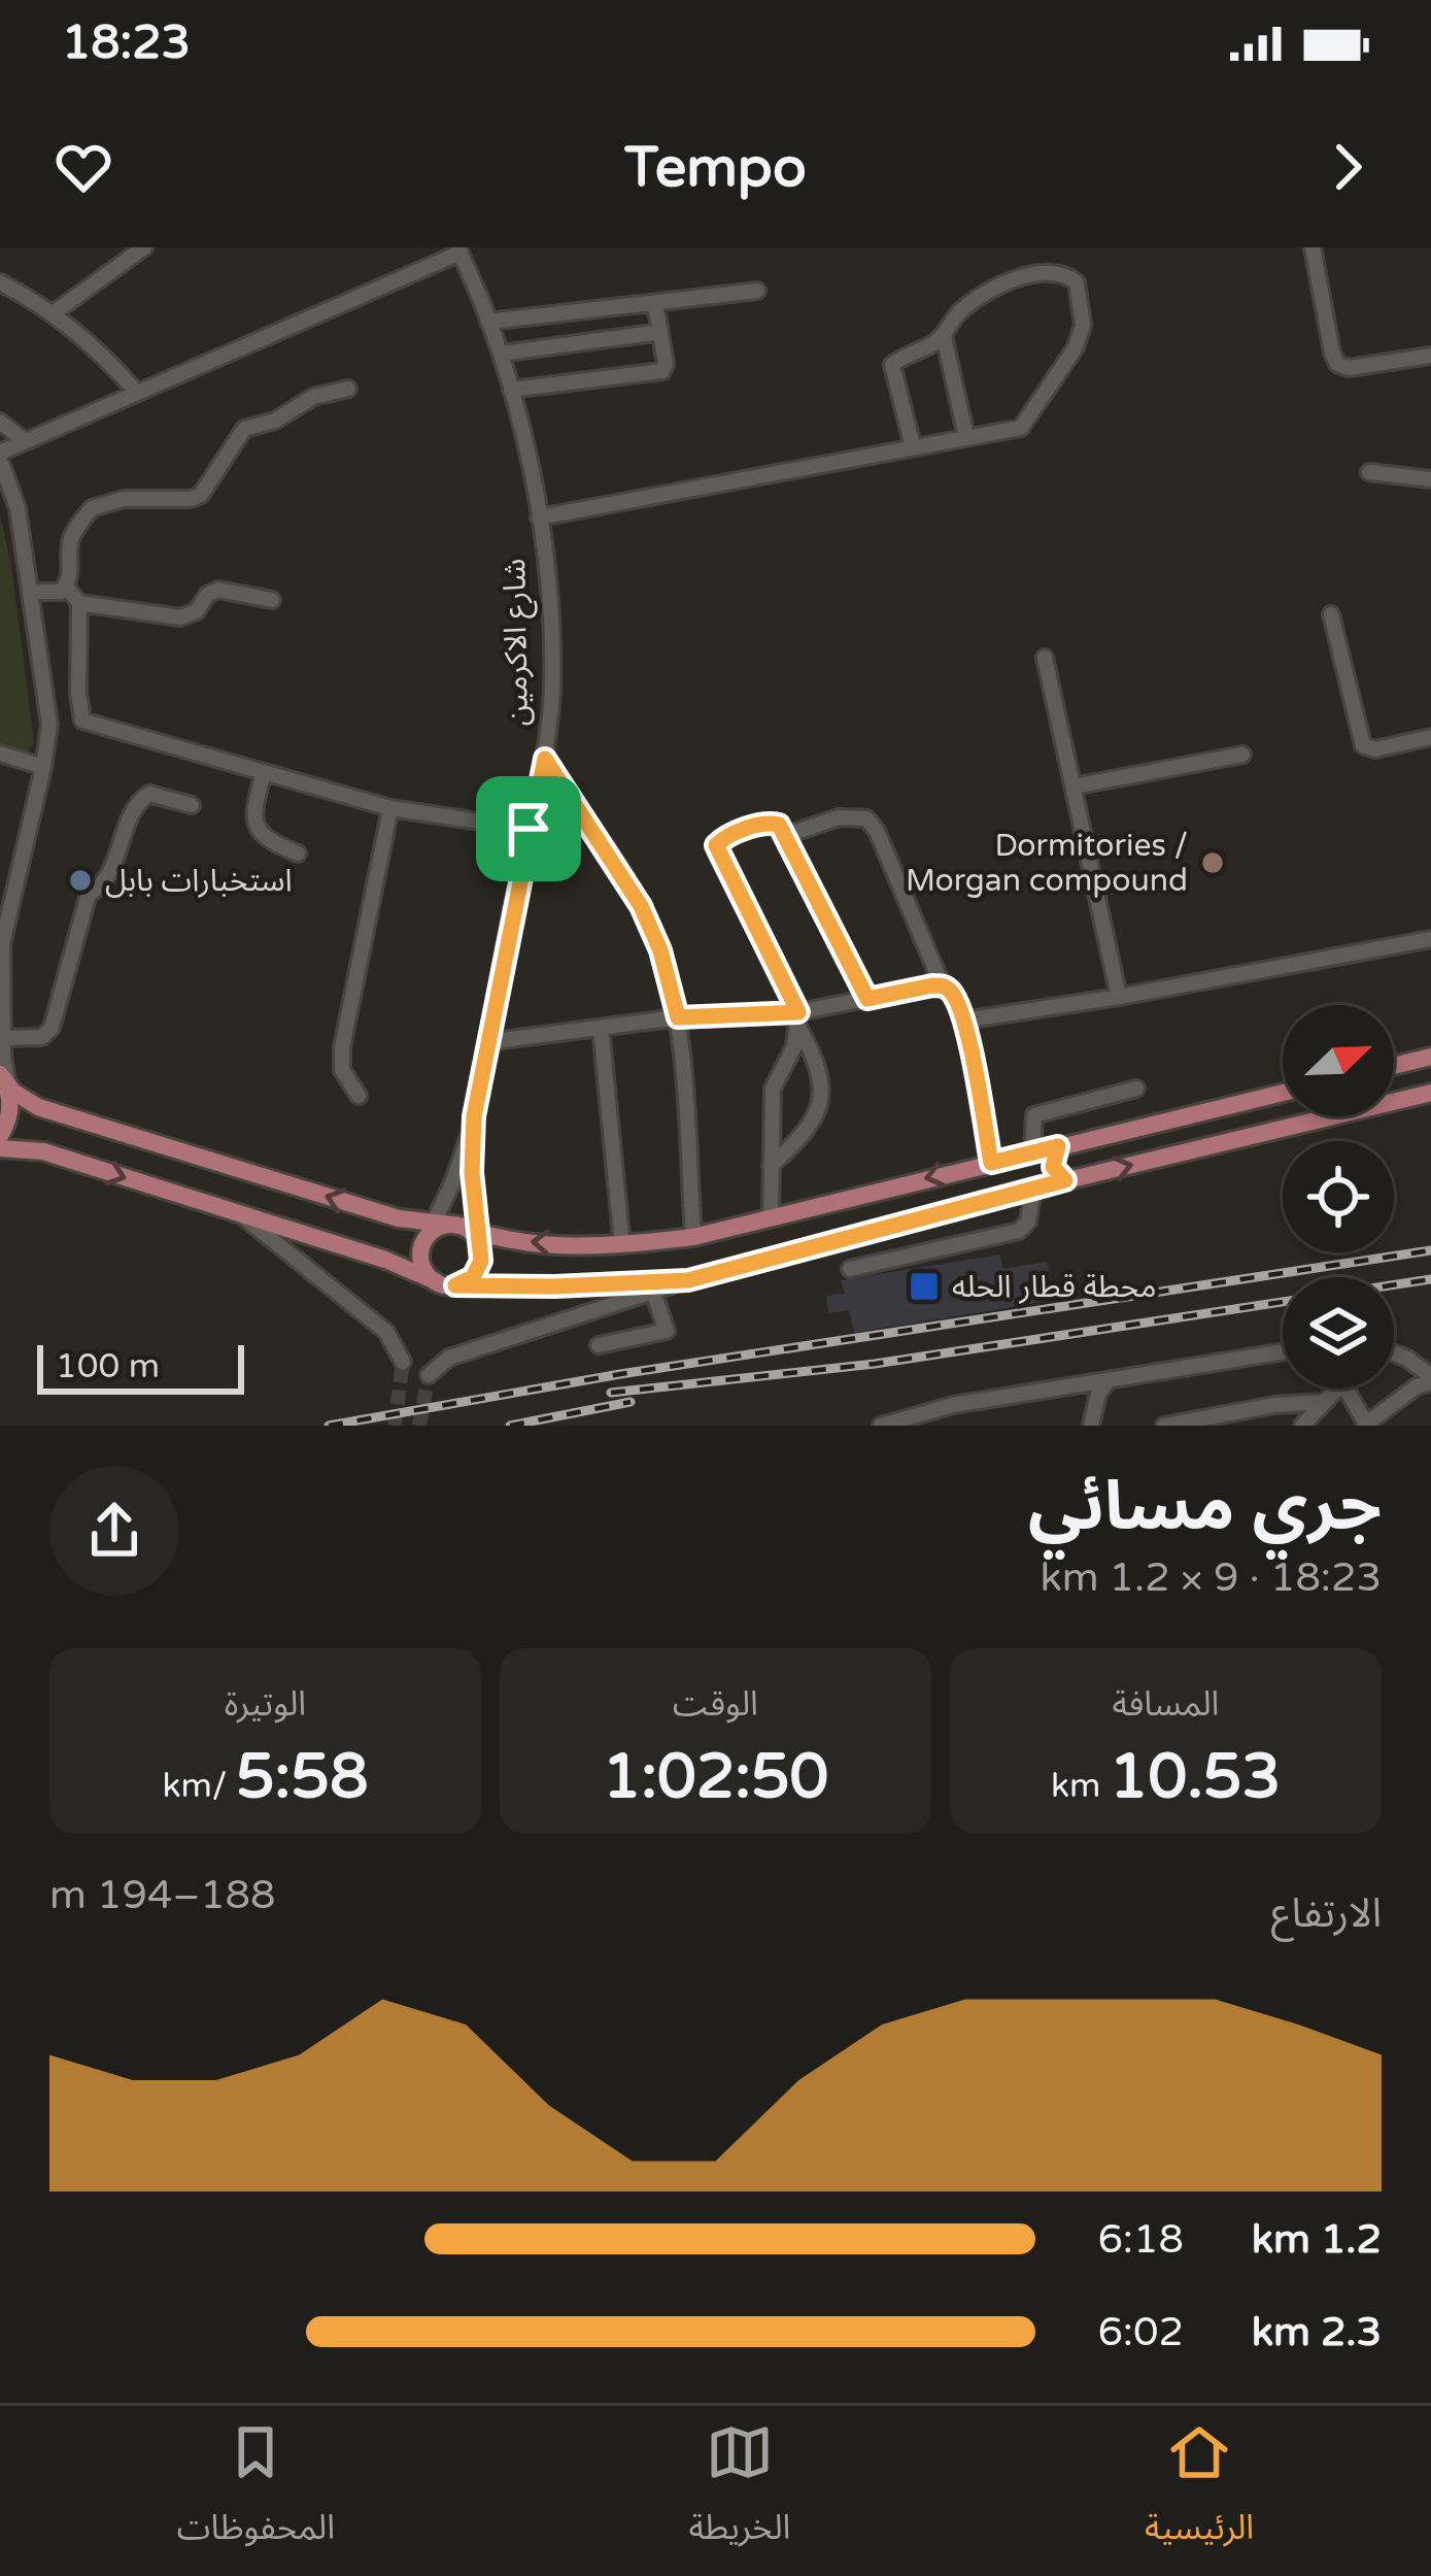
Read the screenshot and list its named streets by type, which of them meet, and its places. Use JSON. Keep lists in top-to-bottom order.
{
  "streets": {
    "street": ["شارع الاكرمين"]
  },
  "places": {
    "other": ["Dormitories / Morgan compound", "استخبارات بابل"],
    "transit": ["محطة قطار الحله"]
  },
  "scale_bar": "100 m",
  "north": "top right",
  "page": {
    "status": "18:23",
    "header": "Tempo",
    "scale": "100 m",
    "heading": ["جري مسائي", "18:23 · 9 × 1.2 km"],
    "stats": [
      ["المسافة", "10.53 km"],
      ["الوقت", "1:02:50"],
      ["الوتيرة", "5:58 /km"]
    ],
    "chart": ["الارتفاع", "188–194 m"],
    "list": [
      {
        "name": "1.2 km",
        "note": "6:18"
      },
      {
        "name": "2.3 km",
        "note": "6:02"
      }
    ],
    "tabs": ["الرئيسية", "الخريطة", "المحفوظات"]
  }
}
